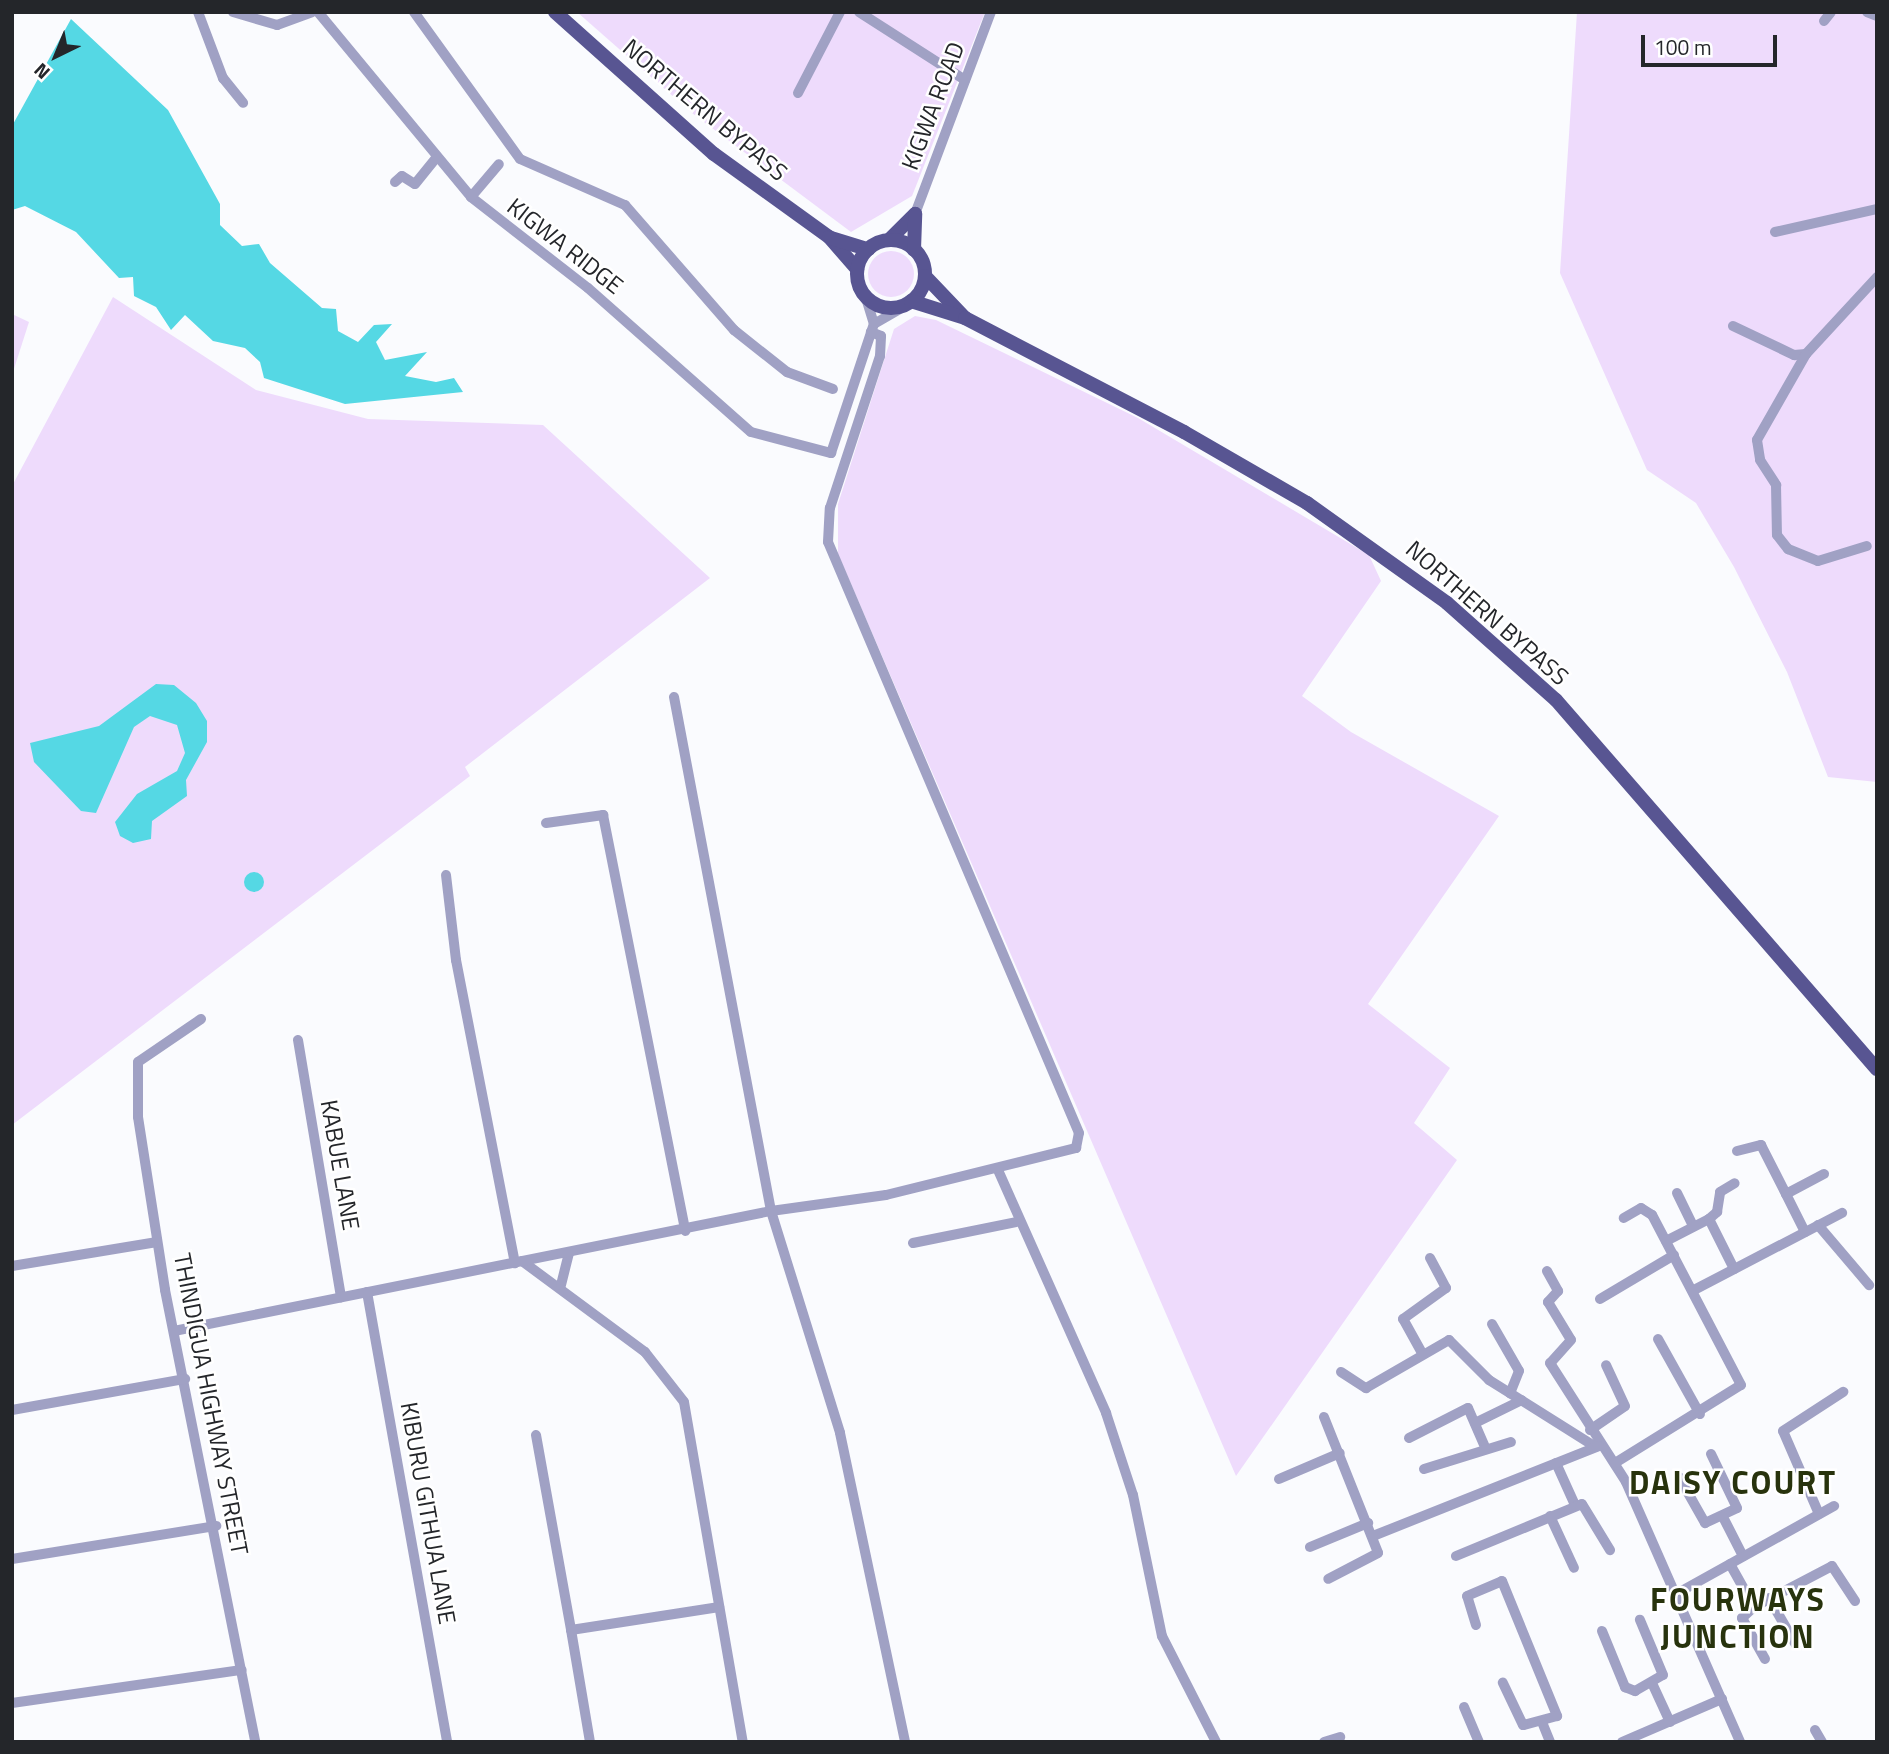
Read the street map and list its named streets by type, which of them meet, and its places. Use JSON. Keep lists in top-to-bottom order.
{
  "streets": {
    "main road": ["NORTHERN BYPASS"],
    "street": [
      "KIGWA ROAD",
      "KIGWA RIDGE",
      "KABUE LANE",
      "THINDIGUA HIGHWAY STREET",
      "KIBURU GITHUA LANE"
    ]
  },
  "districts": ["DAISY COURT", "FOURWAYS JUNCTION"],
  "scale_bar": "100 m",
  "north": "bottom left"
}
